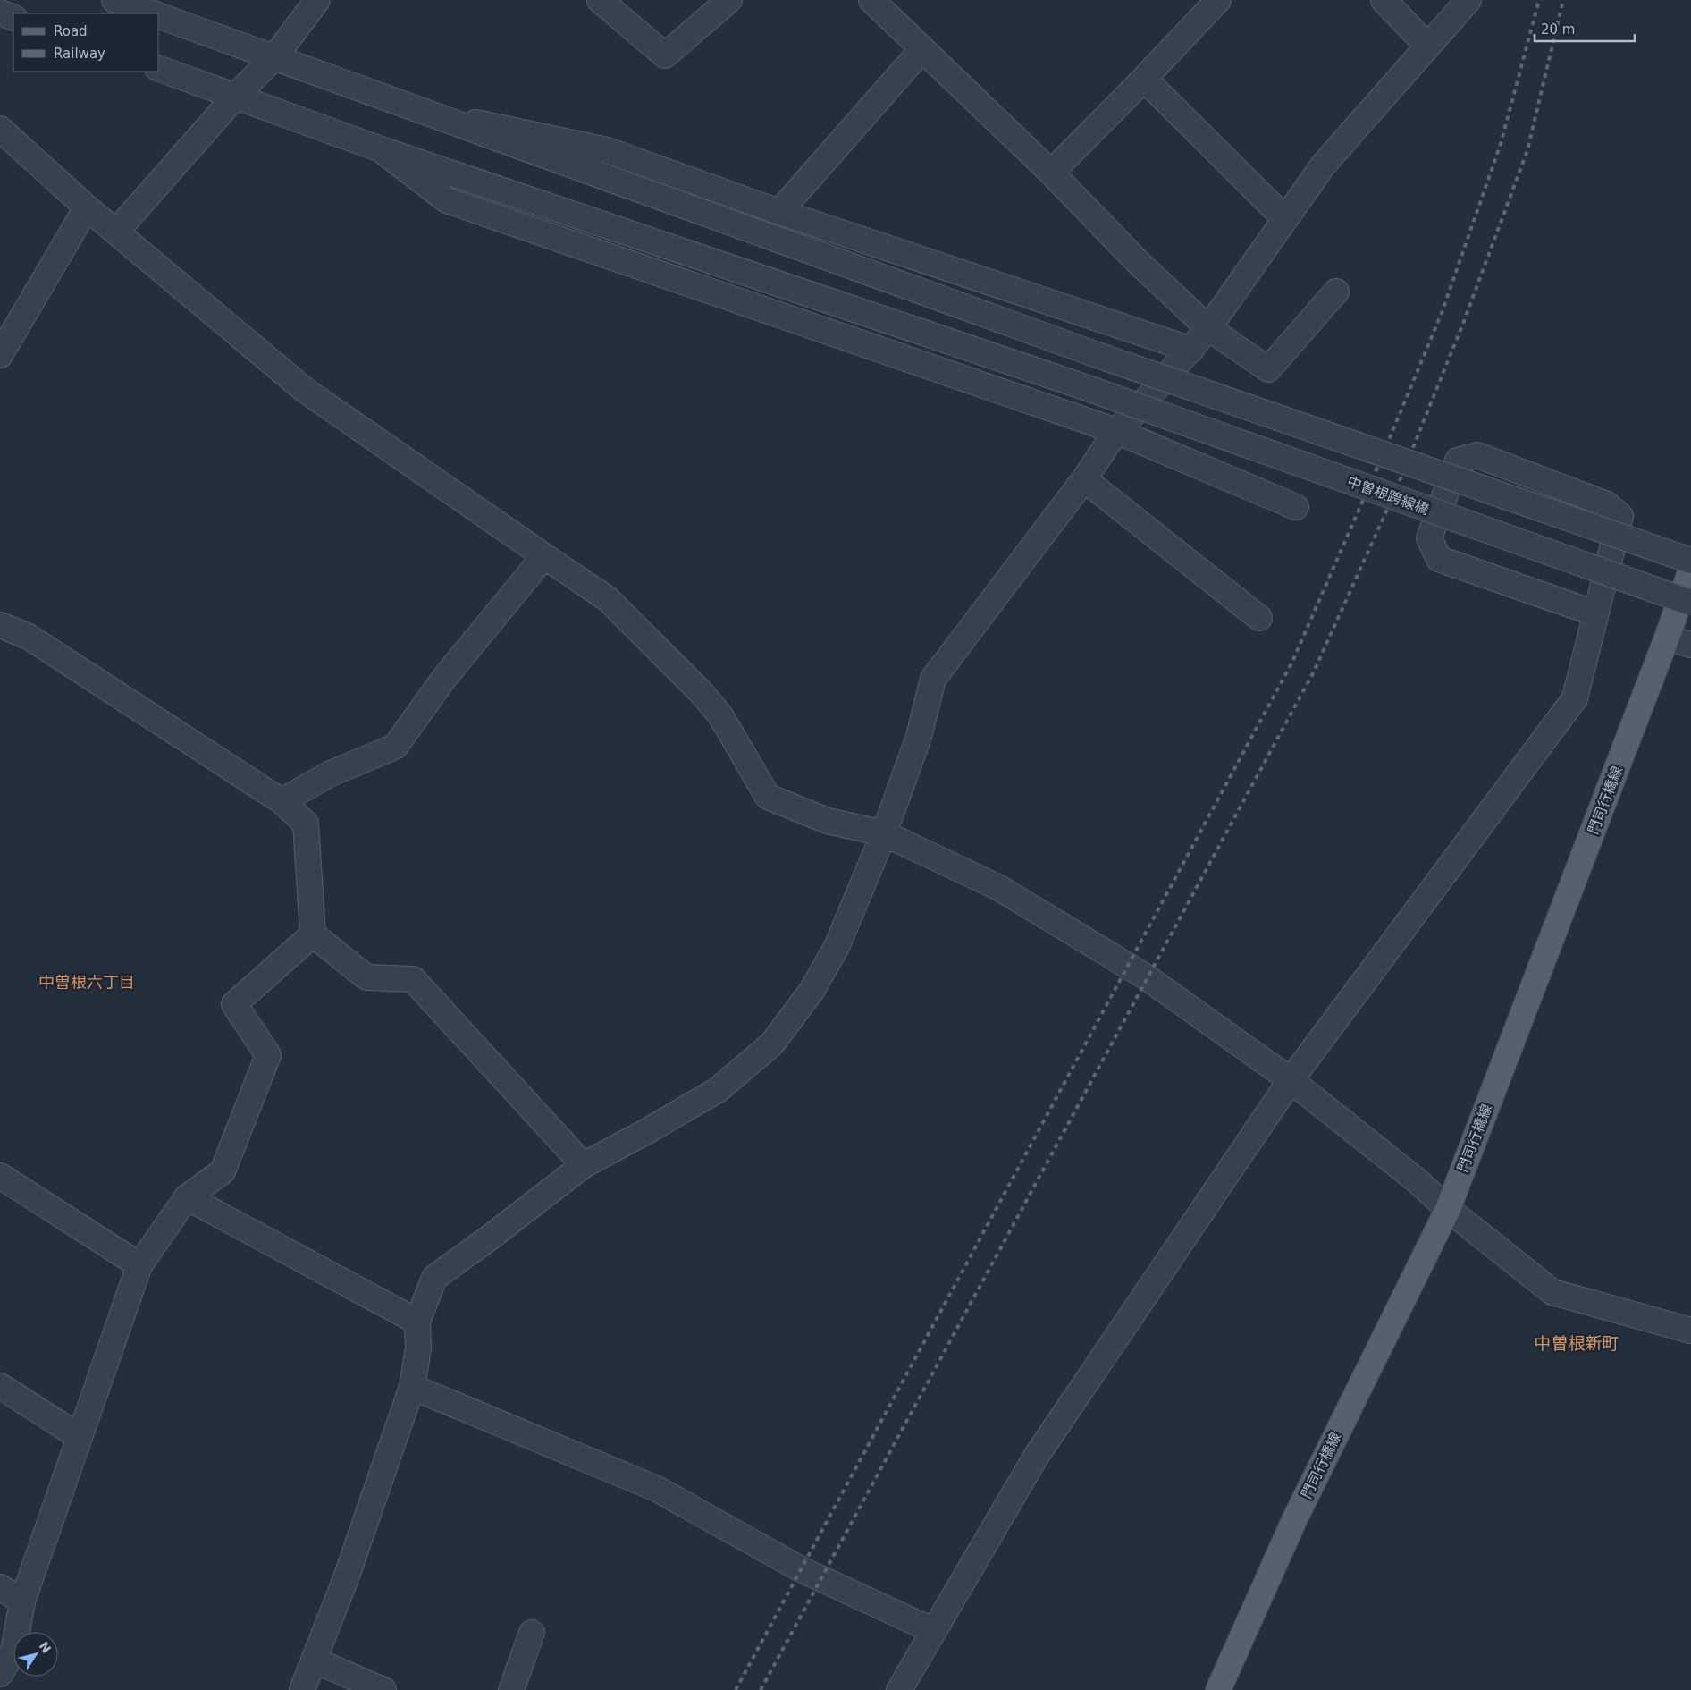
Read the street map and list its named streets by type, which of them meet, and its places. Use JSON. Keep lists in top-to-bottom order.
{
  "streets": {
    "main road": ["門司行橋線"],
    "street": ["中曽根跨線橋"]
  },
  "districts": ["中曽根六丁目", "中曽根新町"],
  "legend": ["Road", "Railway"],
  "scale_bar": "20 m",
  "north": "top right"
}
